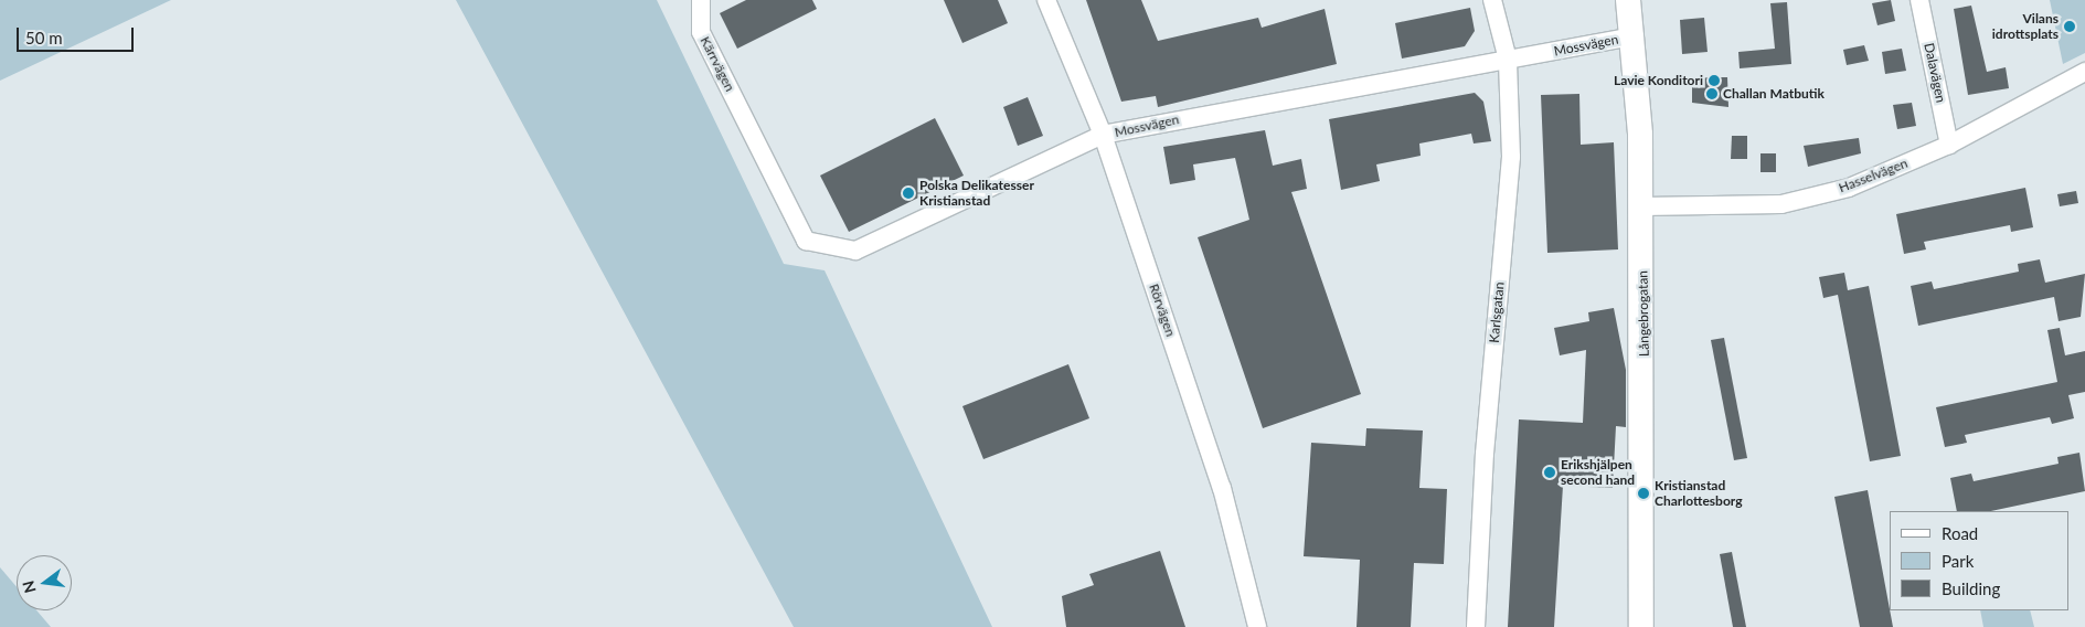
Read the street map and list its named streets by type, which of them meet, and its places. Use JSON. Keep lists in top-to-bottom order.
{
  "streets": {
    "main road": ["Långebrogatan"],
    "street": [
      "Mossvägen",
      "Kärrvägen",
      "Dalavägen",
      "Hasselvägen",
      "Rörvägen",
      "Karlsgatan"
    ]
  },
  "crossings": [
    ["Mossvägen", "Kärrvägen"],
    ["Mossvägen", "Rörvägen"],
    ["Mossvägen", "Karlsgatan"],
    ["Mossvägen", "Långebrogatan"],
    ["Dalavägen", "Hasselvägen"],
    ["Hasselvägen", "Långebrogatan"]
  ],
  "places": [
    "Vilans idrottsplats",
    "Lavie Konditori",
    "Challan Matbutik",
    "Polska Delikatesser Kristianstad",
    "Erikshjälpen second hand",
    "Kristianstad Charlottesborg"
  ],
  "legend": ["Road", "Park", "Building"],
  "scale_bar": "50 m",
  "north": "left"
}
